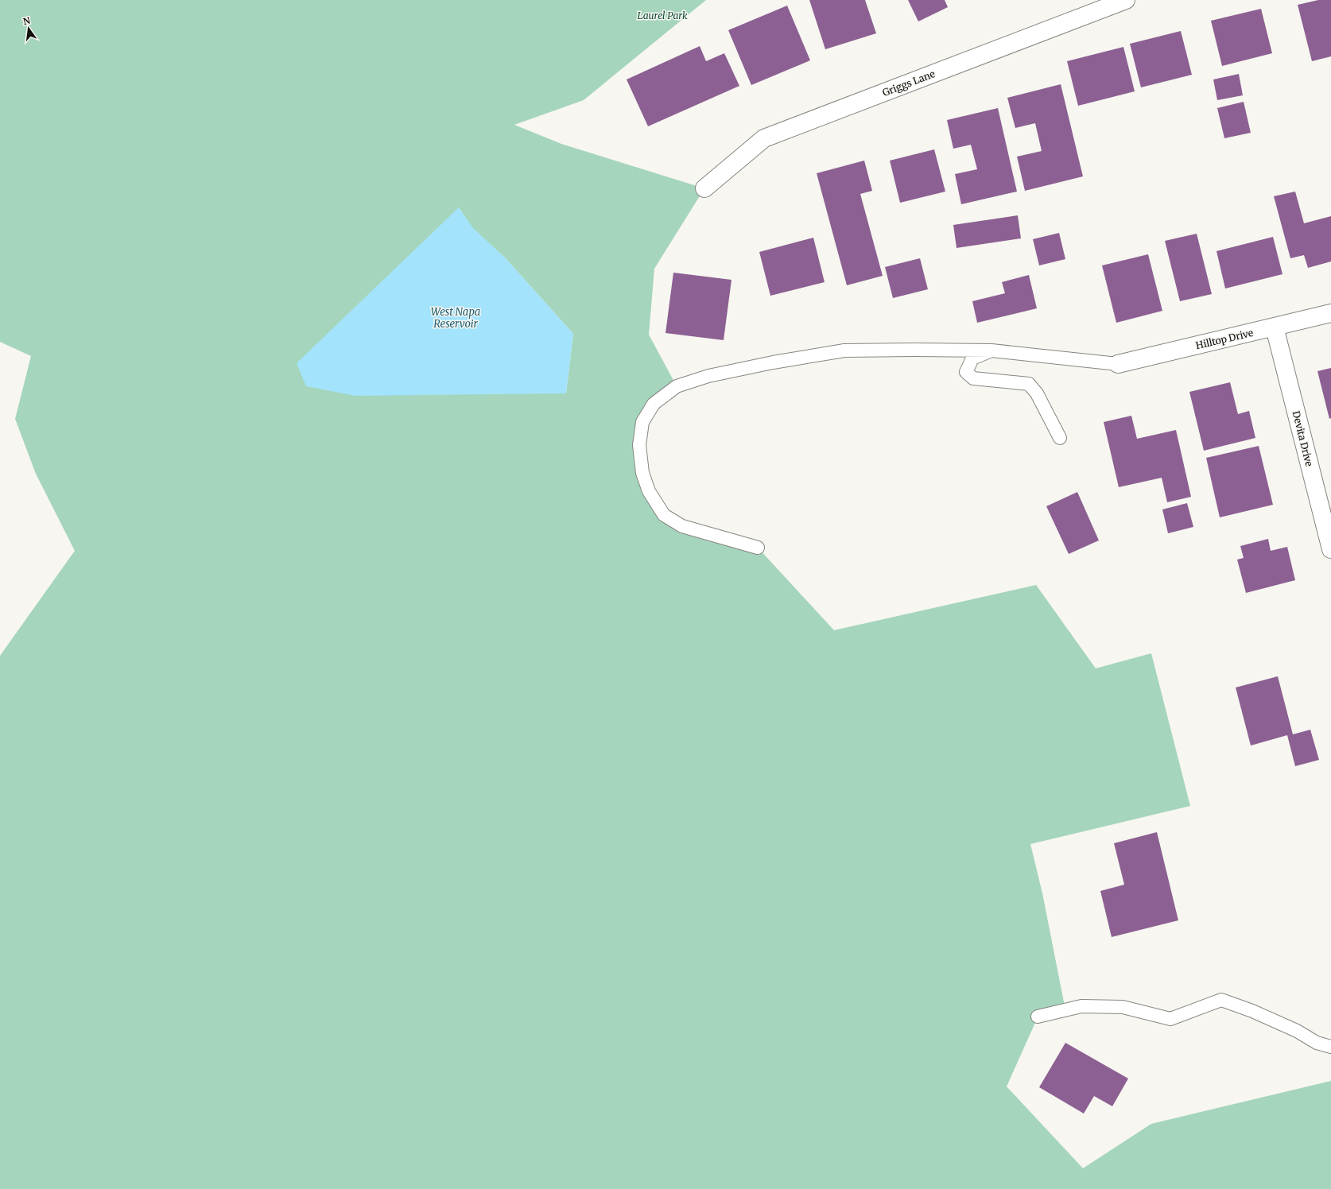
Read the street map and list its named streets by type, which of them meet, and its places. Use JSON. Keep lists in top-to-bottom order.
{
  "streets": {
    "street": ["Griggs Lane", "Hilltop Drive", "Devita Drive"]
  },
  "crossings": [
    ["Hilltop Drive", "Devita Drive"]
  ],
  "water": ["West Napa Reservoir"],
  "parks": ["Laurel Park"],
  "north": "top"
}
